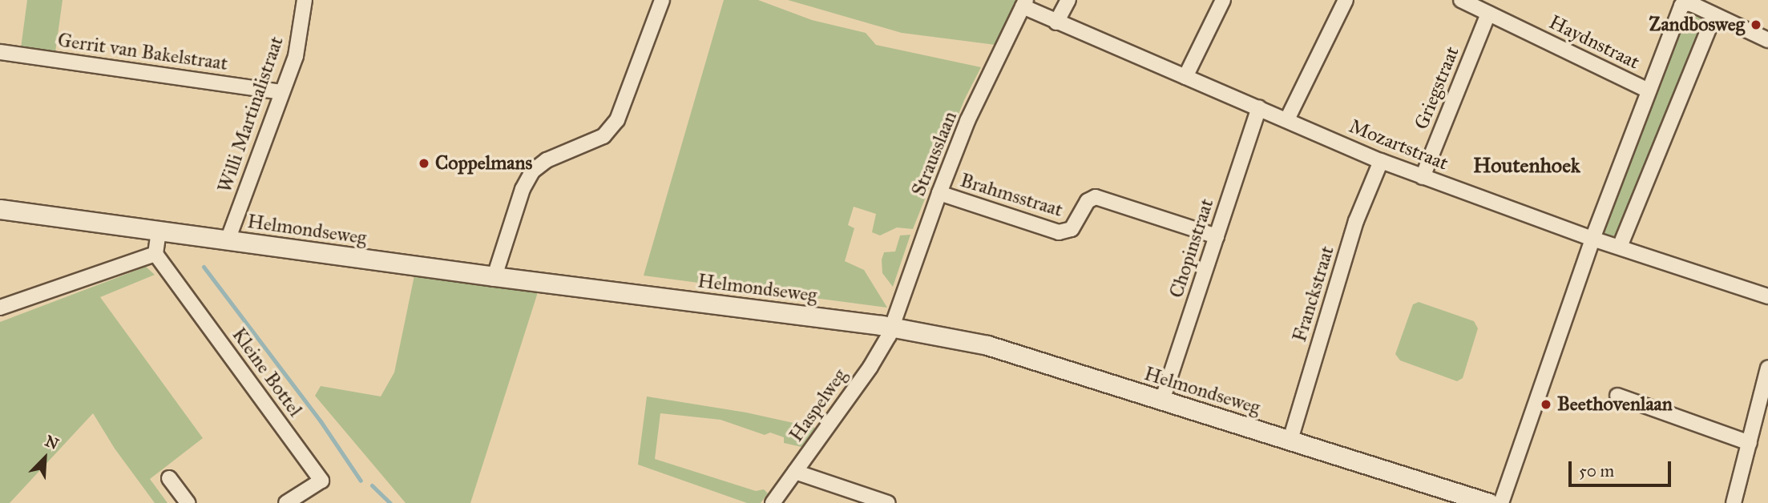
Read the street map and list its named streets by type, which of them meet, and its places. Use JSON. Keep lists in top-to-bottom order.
{
  "streets": {
    "street": [
      "Haydnstraat",
      "Gerrit van Bakelstraat",
      "Griegstraat",
      "Willi Martinalistraat",
      "Mozartstraat",
      "Strausslaan",
      "Brahmsstraat",
      "Helmondseweg",
      "Chopinstraat",
      "Franckstraat",
      "Kleine Bottel",
      "Haspelweg"
    ]
  },
  "crossings": [
    ["Haydnstraat", "Griegstraat"],
    ["Gerrit van Bakelstraat", "Willi Martinalistraat"],
    ["Griegstraat", "Mozartstraat"],
    ["Willi Martinalistraat", "Helmondseweg"],
    ["Mozartstraat", "Strausslaan"],
    ["Mozartstraat", "Chopinstraat"],
    ["Mozartstraat", "Franckstraat"],
    ["Strausslaan", "Brahmsstraat"],
    ["Strausslaan", "Helmondseweg"],
    ["Strausslaan", "Haspelweg"],
    ["Brahmsstraat", "Chopinstraat"],
    ["Helmondseweg", "Chopinstraat"],
    ["Helmondseweg", "Franckstraat"],
    ["Helmondseweg", "Haspelweg"]
  ],
  "districts": ["Houtenhoek"],
  "places": ["Zandbosweg", "Coppelmans", "Beethovenlaan"],
  "scale_bar": "50 m",
  "north": "top right"
}
